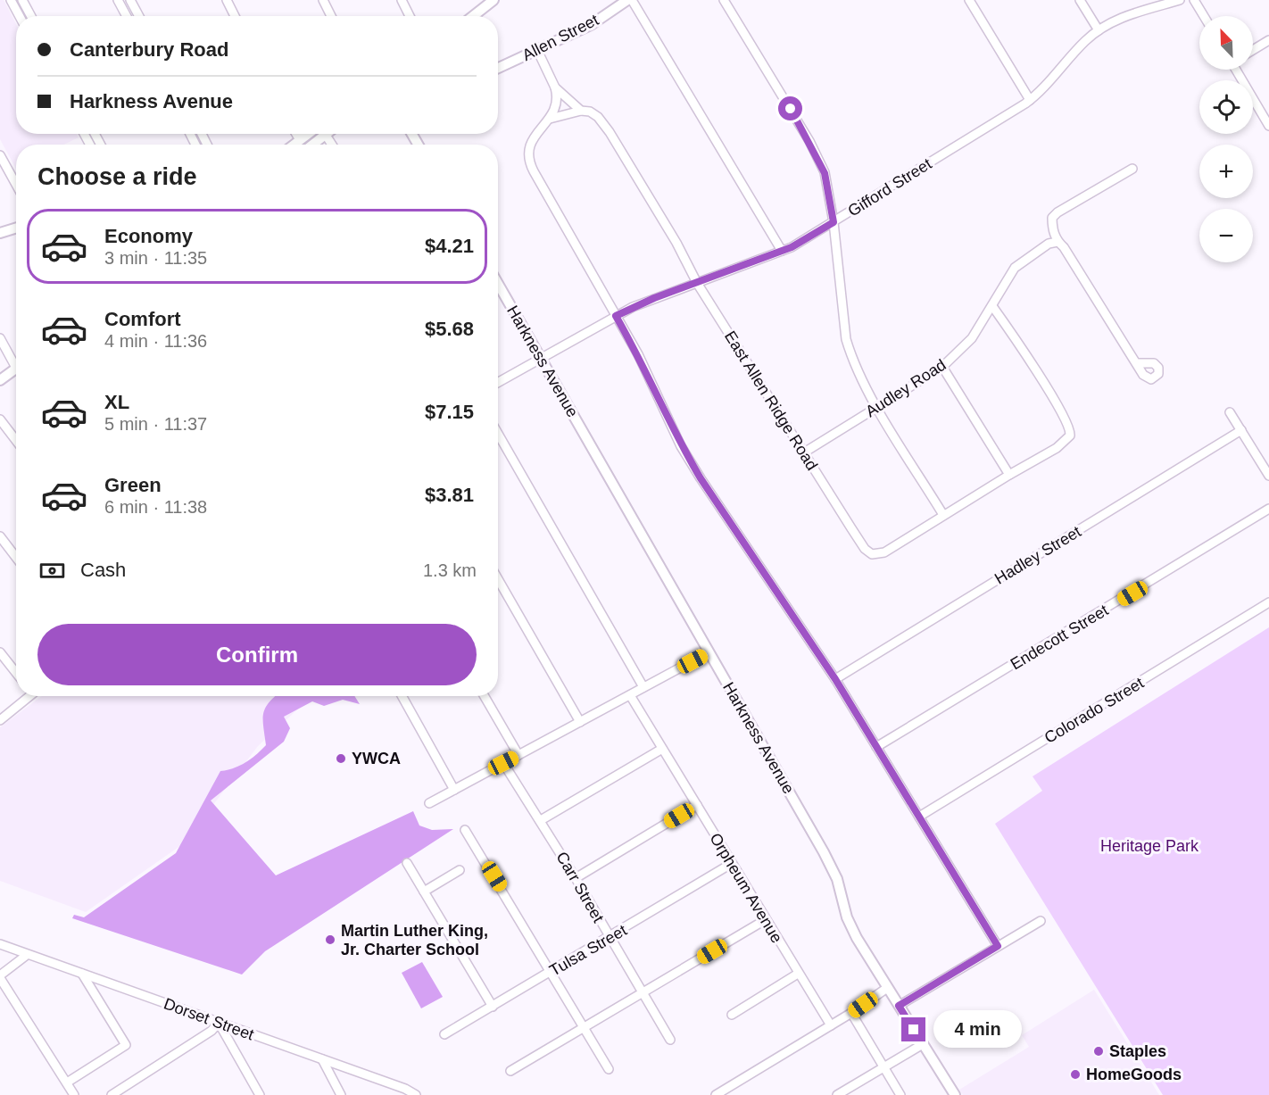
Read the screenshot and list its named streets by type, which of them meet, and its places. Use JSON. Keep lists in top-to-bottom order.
{
  "streets": {
    "main road": ["Allen Street", "Harkness Avenue"],
    "street": [
      "Gifford Street",
      "Audley Road",
      "East Allen Ridge Road",
      "Hadley Street",
      "Endecott Street",
      "Colorado Street",
      "Carr Street",
      "Orpheum Avenue",
      "Tulsa Street",
      "Dorset Street"
    ]
  },
  "crossings": [
    ["Allen Street", "East Allen Ridge Road"],
    ["Gifford Street", "Harkness Avenue"],
    ["Gifford Street", "East Allen Ridge Road"],
    ["Audley Road", "East Allen Ridge Road"],
    ["Carr Street", "Tulsa Street"],
    ["Orpheum Avenue", "Tulsa Street"]
  ],
  "parks": ["Heritage Park"],
  "places": [
    "YWCA",
    "Martin Luther King, Jr. Charter School",
    "Staples",
    "HomeGoods"
  ],
  "north": "top left",
  "page": {
    "map_buttons": ["+", "−"],
    "banner": ["Canterbury Road", "Harkness Avenue"],
    "heading": "Choose a ride",
    "list": [
      {
        "name": "Economy",
        "note": "3 min · 11:35",
        "value": "$4.21"
      },
      {
        "name": "Comfort",
        "note": "4 min · 11:36",
        "value": "$5.68"
      },
      {
        "name": "XL",
        "note": "5 min · 11:37",
        "value": "$7.15"
      },
      {
        "name": "Green",
        "note": "6 min · 11:38",
        "value": "$3.81"
      }
    ],
    "pay": ["Cash", "1.3 km"],
    "buttons": "Confirm",
    "bubble": "4 min"
  }
}
